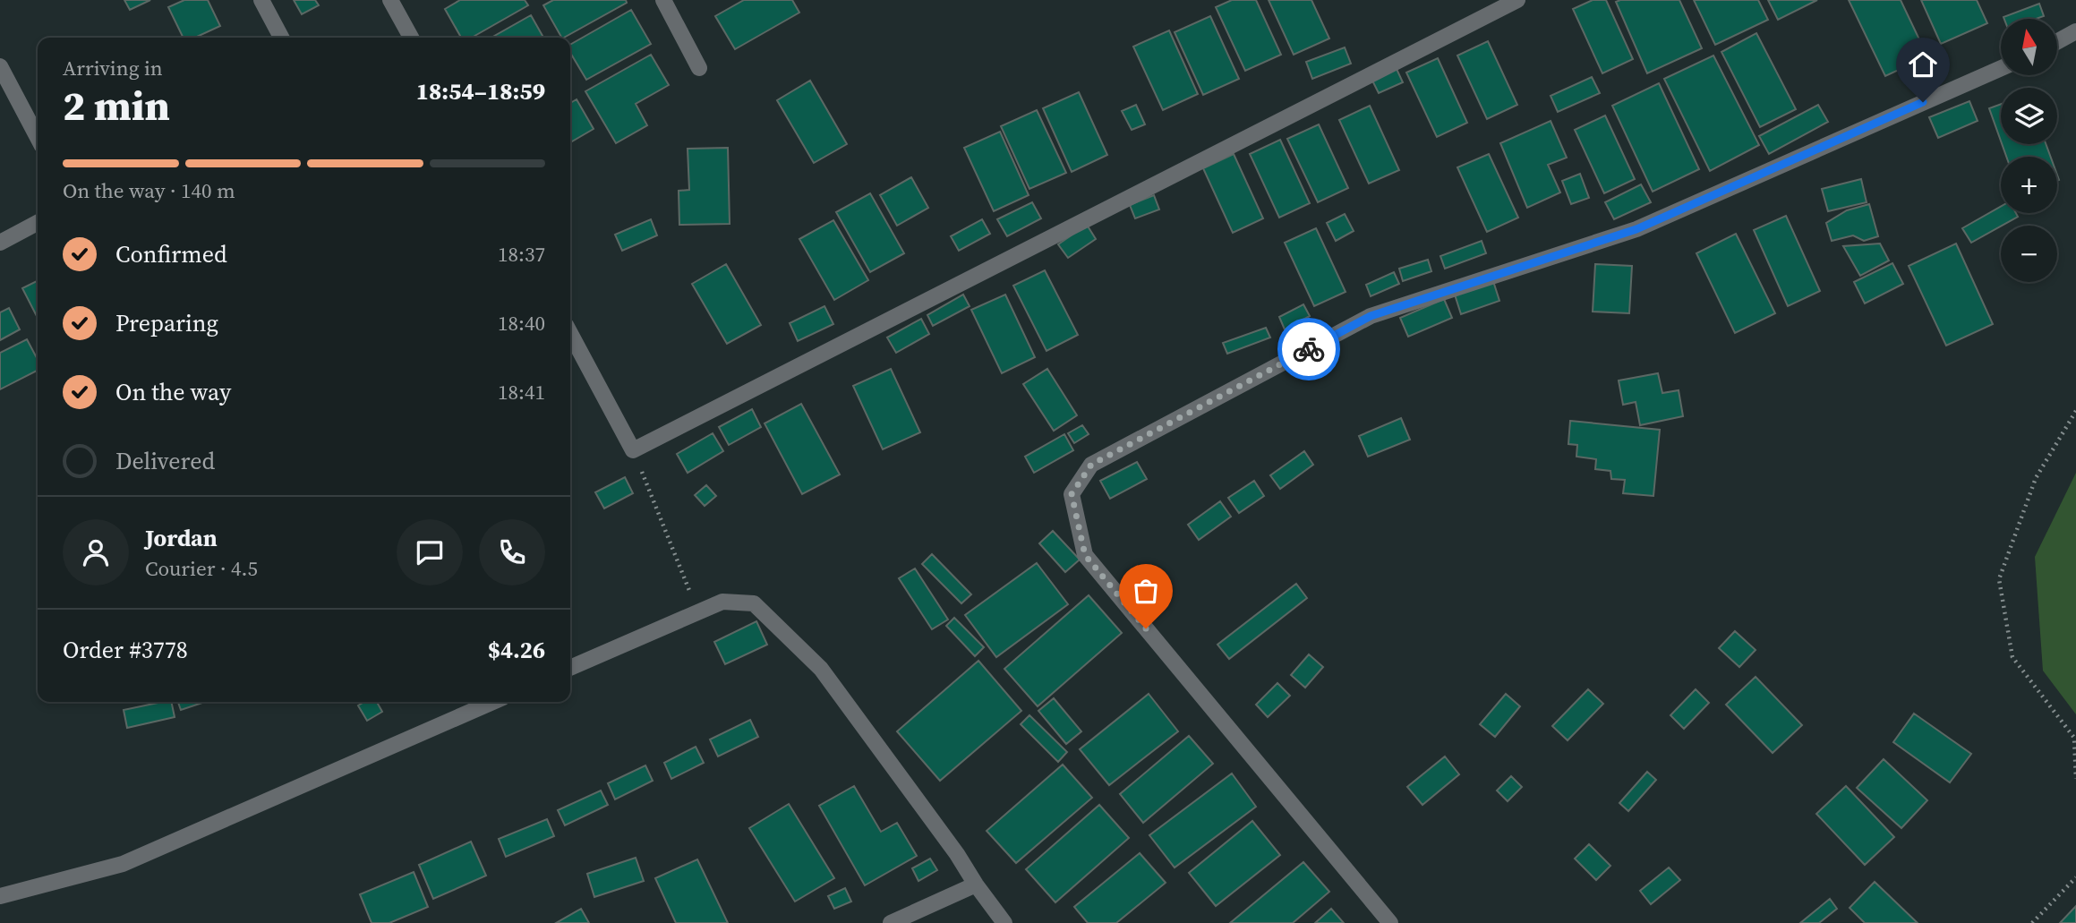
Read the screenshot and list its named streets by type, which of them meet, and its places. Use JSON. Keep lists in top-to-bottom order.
{
  "north": "top",
  "page": {
    "map_buttons": ["+", "−"],
    "heading": ["2 min", "Arriving in", "18:54–18:59"],
    "panel": [
      "Jordan",
      "Courier · 4.5",
      "Order #3778",
      "$4.26"
    ],
    "bar": "On the way · 140 m",
    "list": [
      ["Confirmed", "18:37"],
      ["Preparing", "18:40"],
      ["On the way", "18:41"],
      "Delivered"
    ]
  }
}
